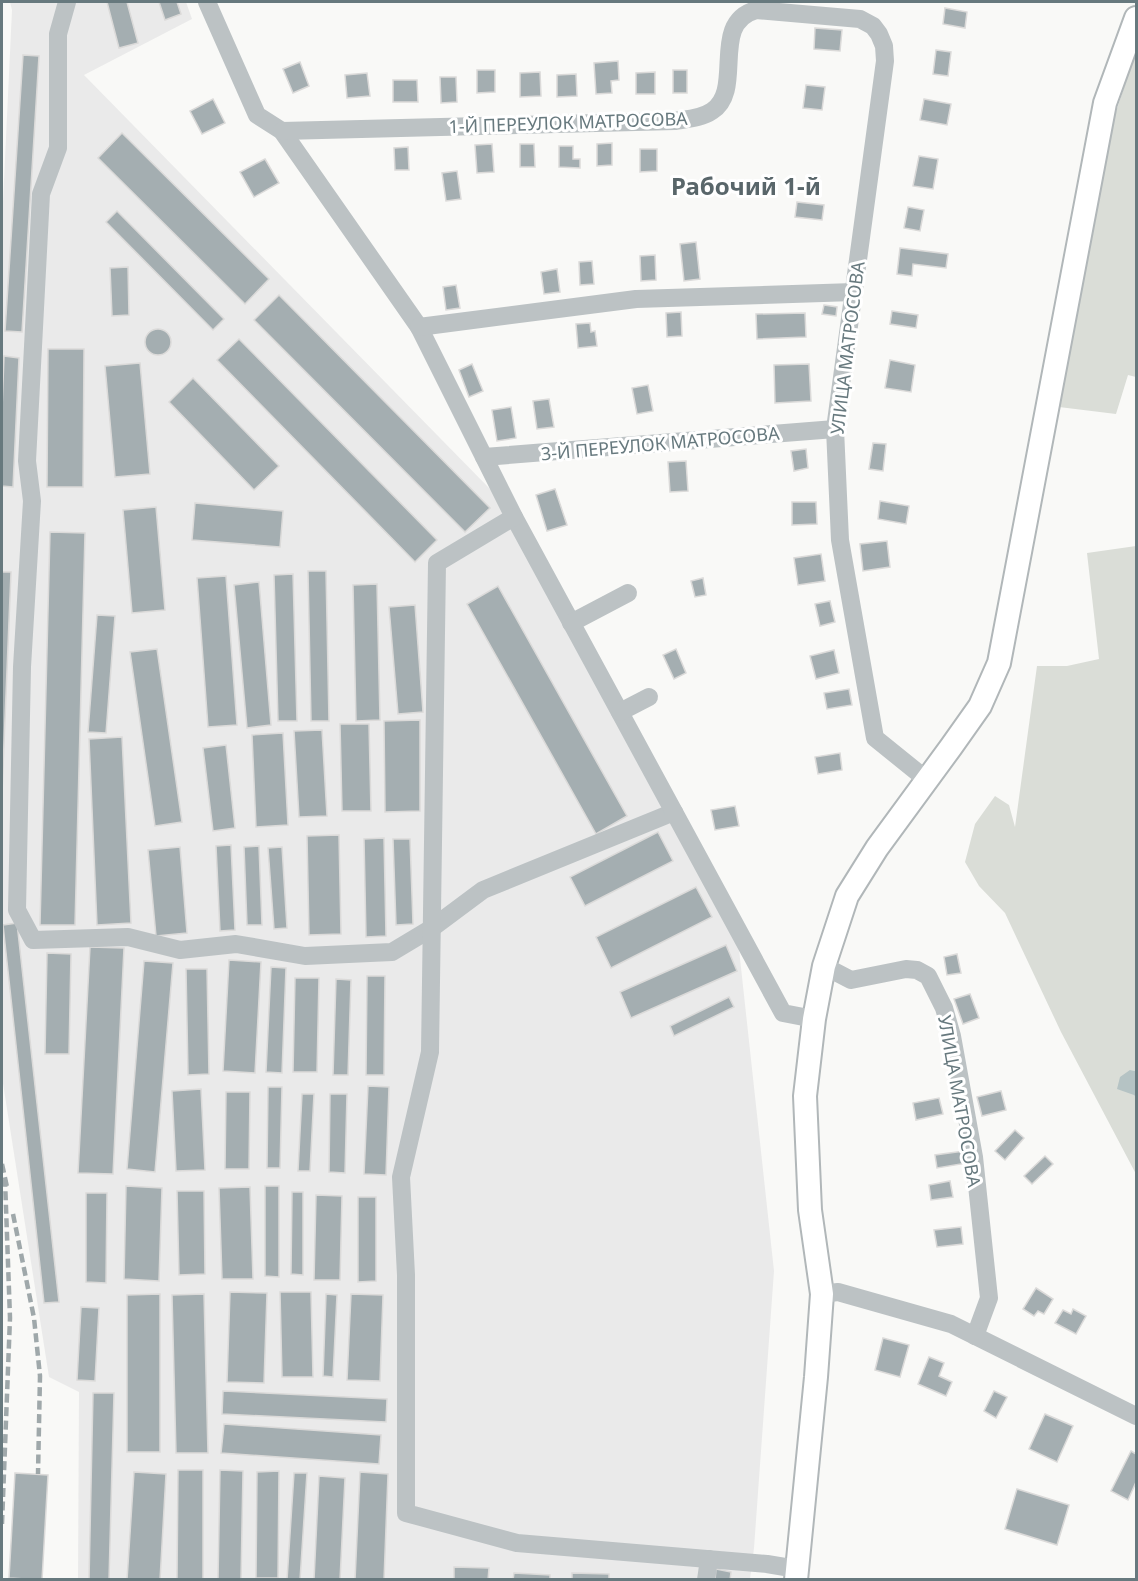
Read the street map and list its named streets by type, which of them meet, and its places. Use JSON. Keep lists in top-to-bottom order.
{
  "streets": {
    "street": ["1-Й ПЕРЕУЛОК МАТРОСОВА", "УЛИЦА МАТРОСОВА", "3-Й ПЕРЕУЛОК МАТРОСОВА"]
  },
  "crossings": [
    ["1-Й ПЕРЕУЛОК МАТРОСОВА", "УЛИЦА МАТРОСОВА"],
    ["УЛИЦА МАТРОСОВА", "3-Й ПЕРЕУЛОК МАТРОСОВА"]
  ],
  "districts": ["Рабочий 1‑й"]
}
